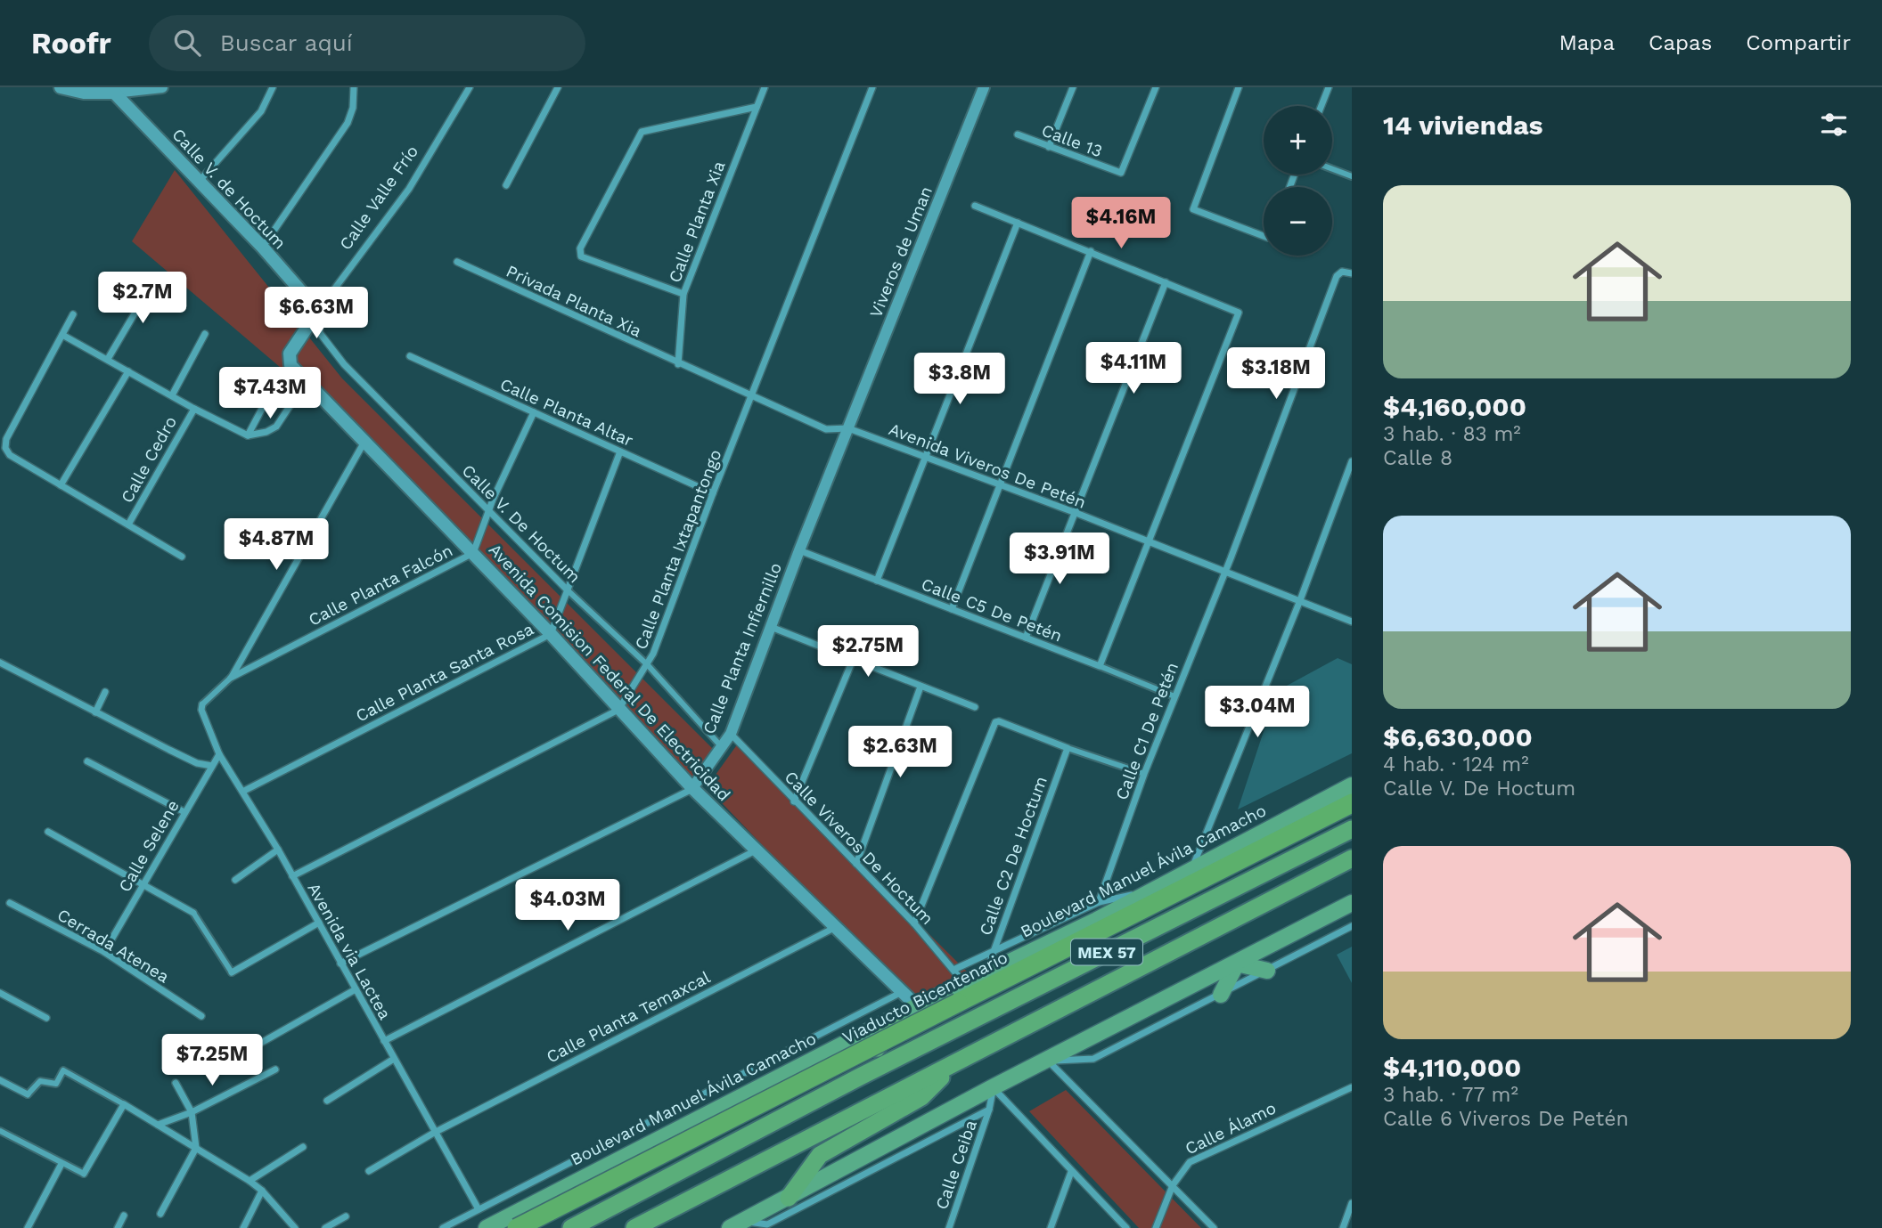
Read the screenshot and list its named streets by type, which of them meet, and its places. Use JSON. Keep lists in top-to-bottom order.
{
  "streets": {
    "highway": ["MEX 57", "Viaducto Bicentenario"],
    "main road": [
      "Calle V. de Hoctum",
      "Calle Valle Frío",
      "Avenida Comision Federal De Electricidad",
      "Boulevard Manuel Ávila Camacho"
    ],
    "street": [
      "Calle 13",
      "Calle Planta Xia",
      "Viveros de Uman",
      "Privada Planta Xia",
      "Calle Planta Altar",
      "Calle Cedro",
      "Avenida Viveros De Petén",
      "Calle V. De Hoctum",
      "Calle Planta Ixtapantongo",
      "Calle Planta Falcón",
      "Calle C5 De Petén",
      "Calle Planta Infiernillo",
      "Calle Planta Santa Rosa",
      "Calle C1 De Petén",
      "Calle Selene",
      "Calle Viveros De Hoctum",
      "Calle C2 De Hoctum",
      "Cerrada Atenea",
      "Avenida via Lactea",
      "Calle Planta Temaxcal",
      "Calle Álamo",
      "Calle Ceiba"
    ]
  },
  "crossings": [
    ["Calle V. de Hoctum", "Calle Valle Frío"],
    ["Calle V. de Hoctum", "Calle V. De Hoctum"],
    ["Calle Valle Frío", "Calle V. De Hoctum"],
    ["Calle Valle Frío", "Avenida Comision Federal De Electricidad"],
    ["Calle Planta Xia", "Privada Planta Xia"],
    ["Viveros de Uman", "Avenida Viveros De Petén"],
    ["Viveros de Uman", "Calle Planta Infiernillo"],
    ["Calle Planta Altar", "Calle Planta Ixtapantongo"],
    ["Calle Planta Altar", "Calle Planta Falcón"],
    ["Calle Planta Altar", "Calle Planta Santa Rosa"],
    ["Avenida Viveros De Petén", "Calle Planta Ixtapantongo"],
    ["Avenida Viveros De Petén", "Calle Planta Infiernillo"],
    ["Avenida Viveros De Petén", "Calle C1 De Petén"],
    ["Calle V. De Hoctum", "Calle Planta Ixtapantongo"],
    ["Calle V. De Hoctum", "Calle Planta Falcón"],
    ["Calle V. De Hoctum", "Calle Planta Infiernillo"],
    ["Calle V. De Hoctum", "Calle Planta Santa Rosa"],
    ["Calle Planta Ixtapantongo", "Avenida Comision Federal De Electricidad"],
    ["Calle Planta Ixtapantongo", "Avenida via Lactea"],
    ["Calle Planta Falcón", "Avenida Comision Federal De Electricidad"],
    ["Calle C5 De Petén", "Calle Planta Infiernillo"],
    ["Calle C5 De Petén", "Calle C1 De Petén"],
    ["Calle Planta Infiernillo", "Avenida Comision Federal De Electricidad"],
    ["Calle Planta Infiernillo", "Calle Viveros De Hoctum"],
    ["Calle Planta Infiernillo", "Avenida via Lactea"],
    ["Calle Planta Santa Rosa", "Avenida Comision Federal De Electricidad"],
    ["Calle Planta Santa Rosa", "Avenida via Lactea"],
    ["Avenida Comision Federal De Electricidad", "Boulevard Manuel Ávila Camacho"],
    ["Avenida Comision Federal De Electricidad", "Calle Planta Temaxcal"],
    ["Calle Selene", "Cerrada Atenea"],
    ["Calle Selene", "Avenida via Lactea"],
    ["Calle Viveros De Hoctum", "Boulevard Manuel Ávila Camacho"],
    ["Calle C2 De Hoctum", "Boulevard Manuel Ávila Camacho"],
    ["Avenida via Lactea", "Calle Planta Temaxcal"]
  ],
  "page": {
    "header": "Roofr",
    "search": "Buscar aquí",
    "nav": ["Mapa", "Capas", "Compartir"],
    "heading": "14 viviendas",
    "map_buttons": ["+", "−"],
    "list": [
      {
        "name": "$4,160,000",
        "note": "3 hab. · 83 m² · Calle 8"
      },
      {
        "name": "$6,630,000",
        "note": "4 hab. · 124 m² · Calle V. De Hoctum"
      },
      {
        "name": "$4,110,000",
        "note": "3 hab. · 77 m² · Calle 6 Viveros De Petén"
      }
    ],
    "price": [
      "$4.16M",
      "$2.7M",
      "$6.63M",
      "$4.11M",
      "$3.18M",
      "$3.8M",
      "$7.43M",
      "$4.87M",
      "$3.91M",
      "$2.75M",
      "$3.04M",
      "$2.63M",
      "$4.03M",
      "$7.25M"
    ]
  }
}
